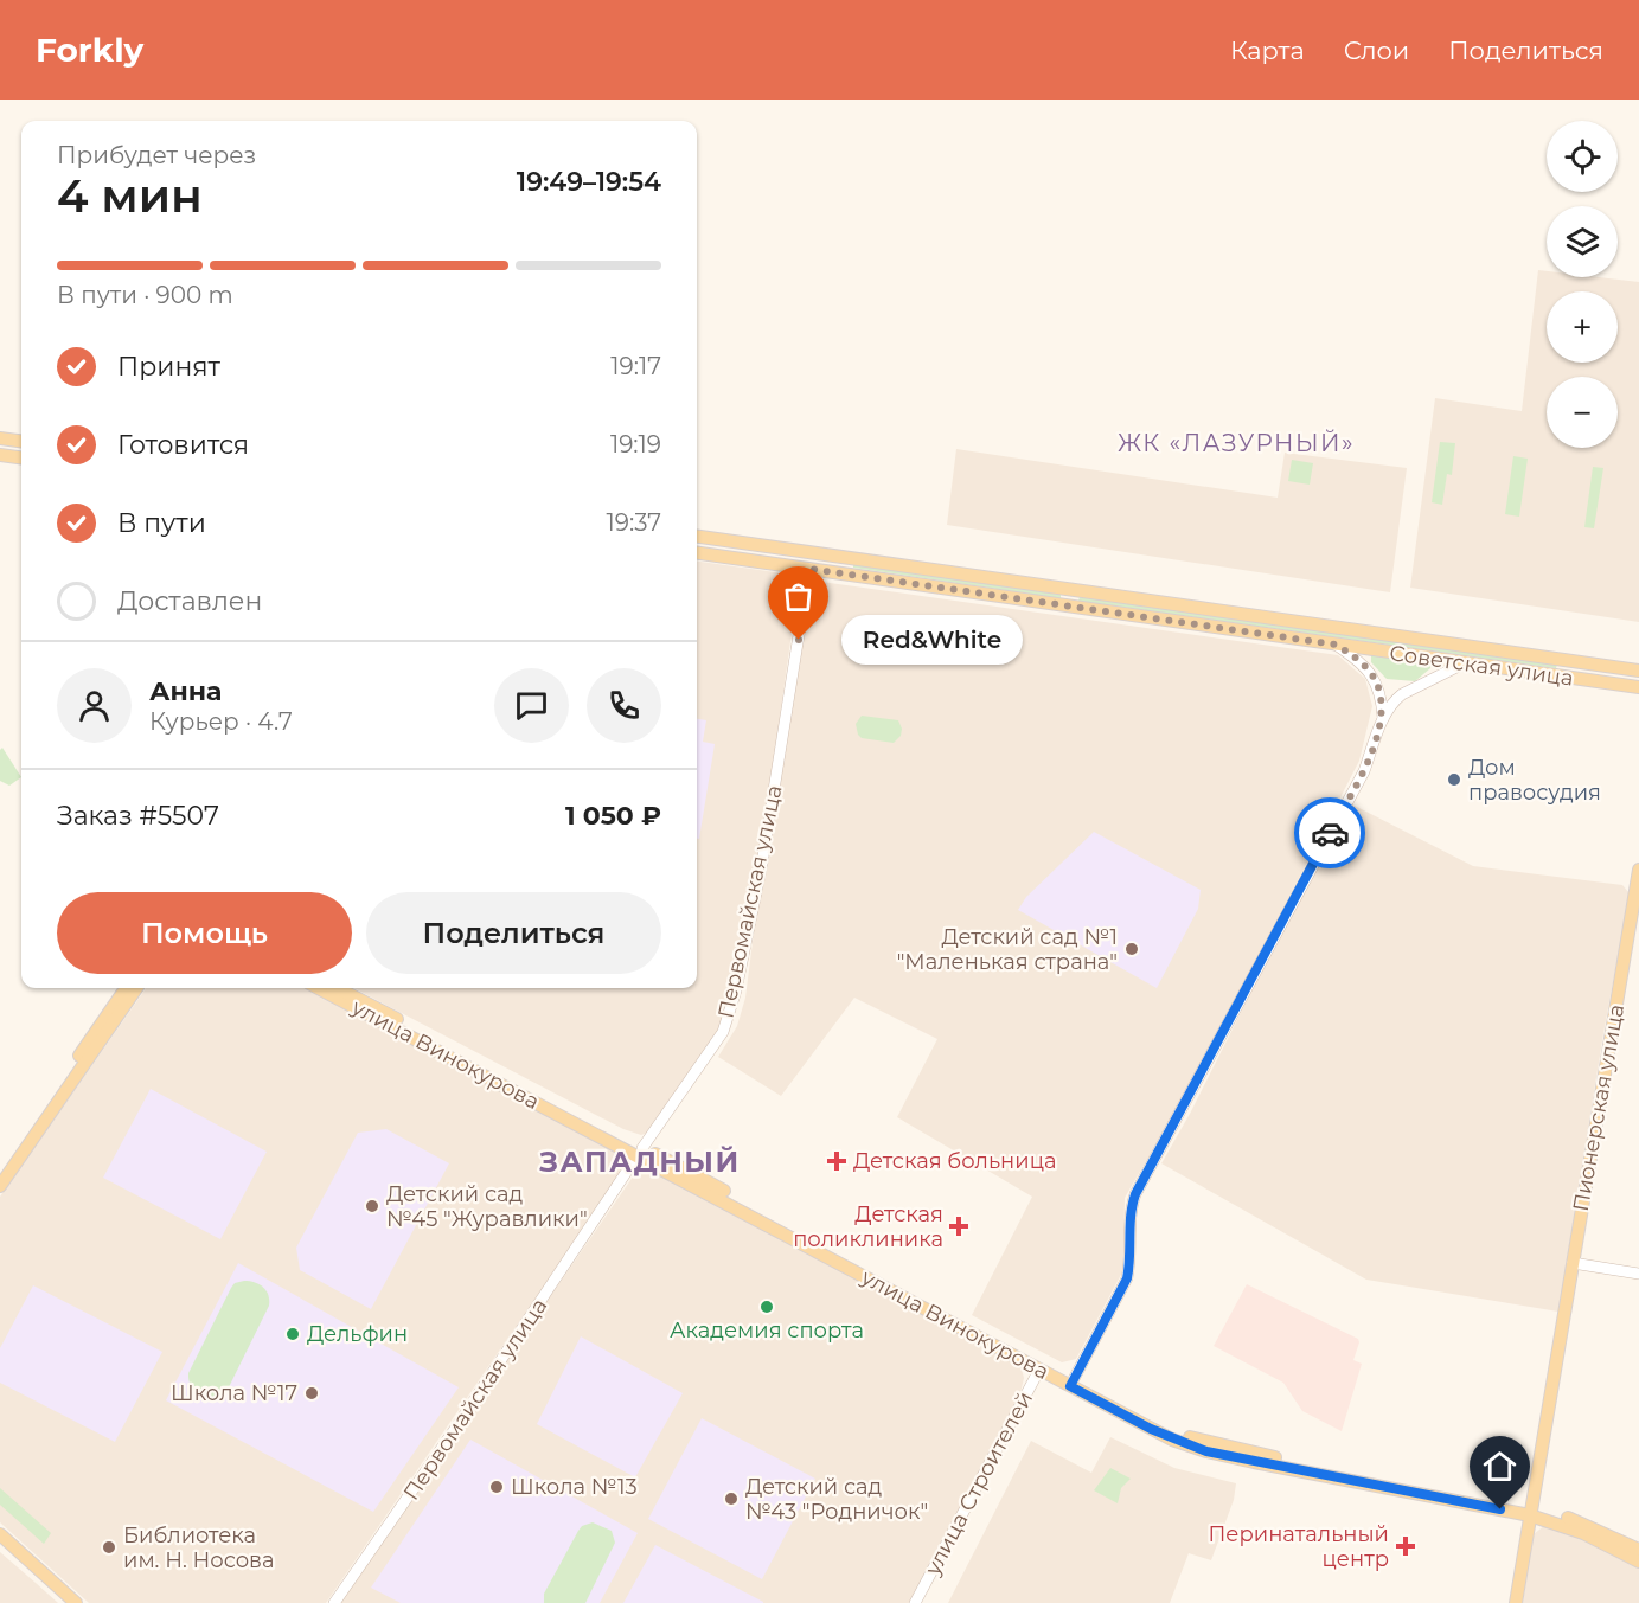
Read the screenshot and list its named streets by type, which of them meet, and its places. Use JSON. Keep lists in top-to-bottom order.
{
  "streets": {
    "main road": [
      "Советская улица",
      "Первомайская улица",
      "улица Винокурова",
      "Пионерская улица"
    ],
    "street": ["улица Строителей"]
  },
  "crossings": [
    ["Советская улица", "Первомайская улица"],
    ["Первомайская улица", "улица Винокурова"],
    ["улица Винокурова", "Пионерская улица"],
    ["улица Винокурова", "улица Строителей"]
  ],
  "districts": ["ЖК «ЛАЗУРНЫЙ»", "ЗАПАДНЫЙ"],
  "places": {
    "other": [
      "Red&White",
      "Дом правосудия",
      "Детский сад №1 \"Маленькая страна\"",
      "Детский сад №45 \"Журавлики\"",
      "Академия спорта",
      "Дельфин",
      "Школа №17",
      "Школа №13",
      "Детский сад №43 \"Родничок\"",
      "Библиотека им. Н. Носова"
    ],
    "health": ["Детская больница", "Детская поликлиника", "Перинатальный центр"]
  },
  "page": {
    "header": "Forkly",
    "nav": ["Карта", "Слои", "Поделиться"],
    "map_buttons": ["+", "−"],
    "heading": ["4 мин", "Прибудет через", "19:49–19:54"],
    "panel": [
      "Анна",
      "Курьер · 4.7",
      "Заказ #5507",
      "1 050 ₽"
    ],
    "bar": "В пути · 900 m",
    "list": [
      ["Принят", "19:17"],
      ["Готовится", "19:19"],
      ["В пути", "19:37"],
      "Доставлен"
    ],
    "bubble": "Red&White",
    "buttons": ["Помощь", "Поделиться"]
  }
}
